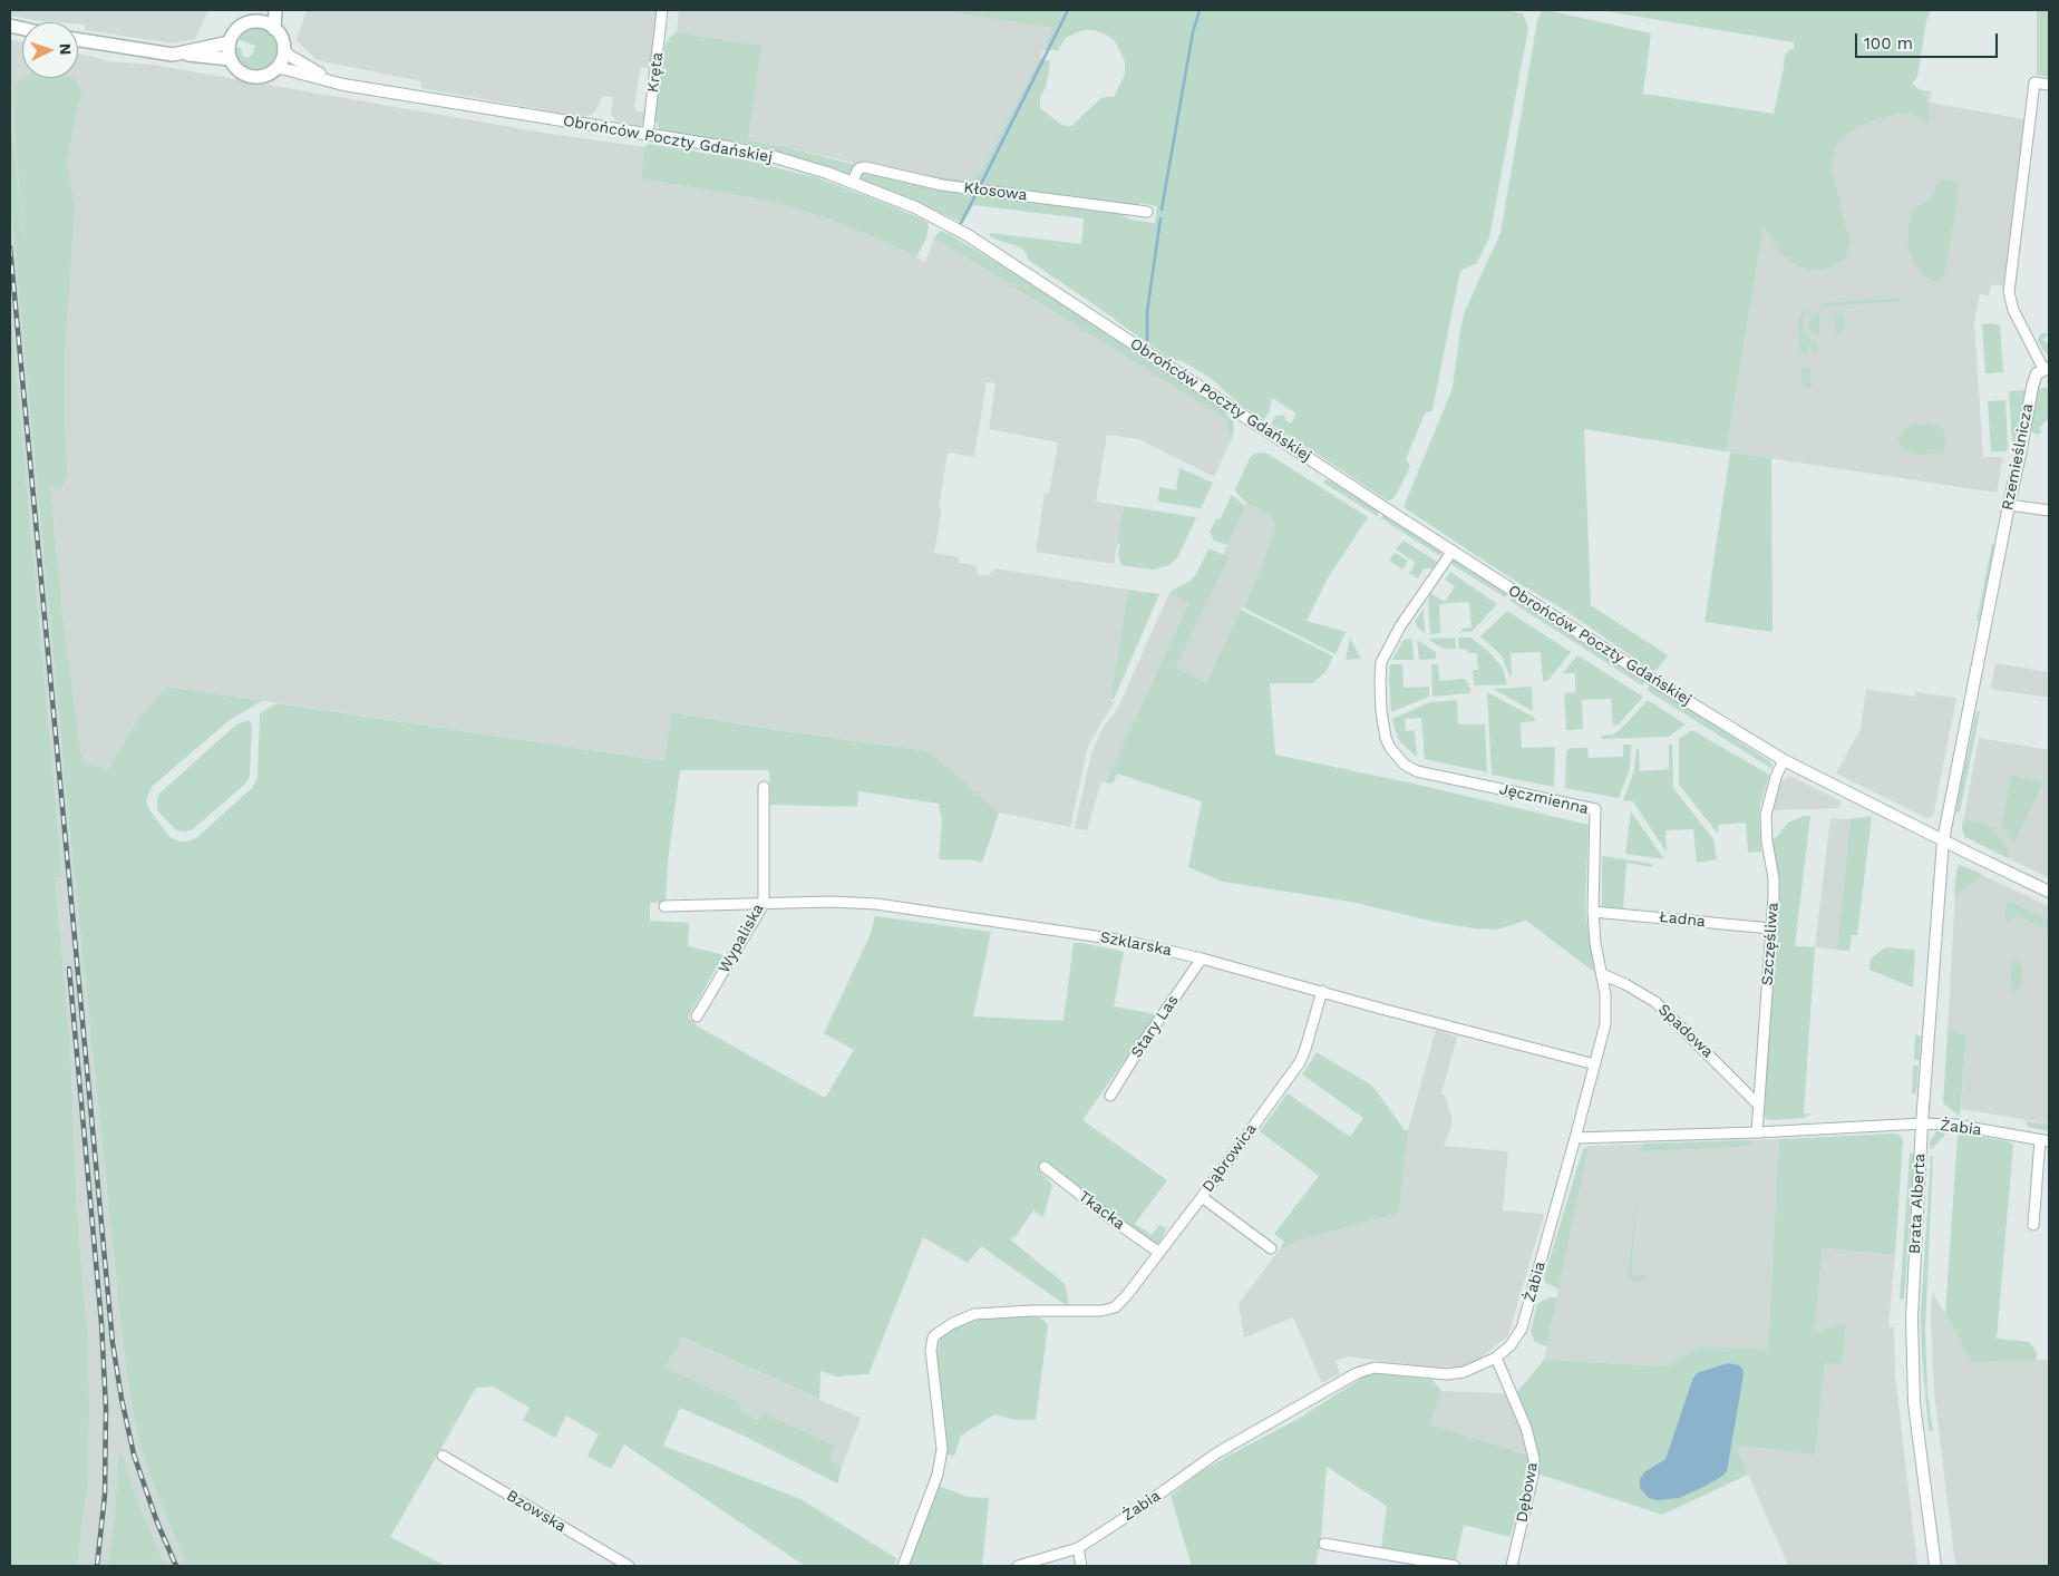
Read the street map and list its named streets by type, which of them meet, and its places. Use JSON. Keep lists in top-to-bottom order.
{
  "streets": {
    "street": [
      "Kręta",
      "Obrońców Poczty Gdańskiej",
      "Kłosowa",
      "Rzemieślnicza",
      "Jęczmienna",
      "Ładna",
      "Wypaliska",
      "Szklarska",
      "Szczęśliwa",
      "Stary Las",
      "Spadowa",
      "Żabia",
      "Dąbrowica",
      "Brata Alberta",
      "Tkacka",
      "Dębowa",
      "Bzowska"
    ]
  },
  "crossings": [
    ["Kręta", "Obrońców Poczty Gdańskiej"],
    ["Obrońców Poczty Gdańskiej", "Kłosowa"],
    ["Obrońców Poczty Gdańskiej", "Rzemieślnicza"],
    ["Obrońców Poczty Gdańskiej", "Jęczmienna"],
    ["Obrońców Poczty Gdańskiej", "Szczęśliwa"],
    ["Obrońców Poczty Gdańskiej", "Brata Alberta"],
    ["Rzemieślnicza", "Brata Alberta"],
    ["Jęczmienna", "Ładna"],
    ["Jęczmienna", "Szklarska"],
    ["Jęczmienna", "Spadowa"],
    ["Jęczmienna", "Żabia"],
    ["Ładna", "Szczęśliwa"],
    ["Wypaliska", "Szklarska"],
    ["Szklarska", "Stary Las"],
    ["Szklarska", "Dąbrowica"],
    ["Szczęśliwa", "Spadowa"],
    ["Szczęśliwa", "Żabia"],
    ["Żabia", "Brata Alberta"],
    ["Żabia", "Dębowa"],
    ["Dąbrowica", "Tkacka"]
  ],
  "scale_bar": "100 m",
  "north": "right"
}
